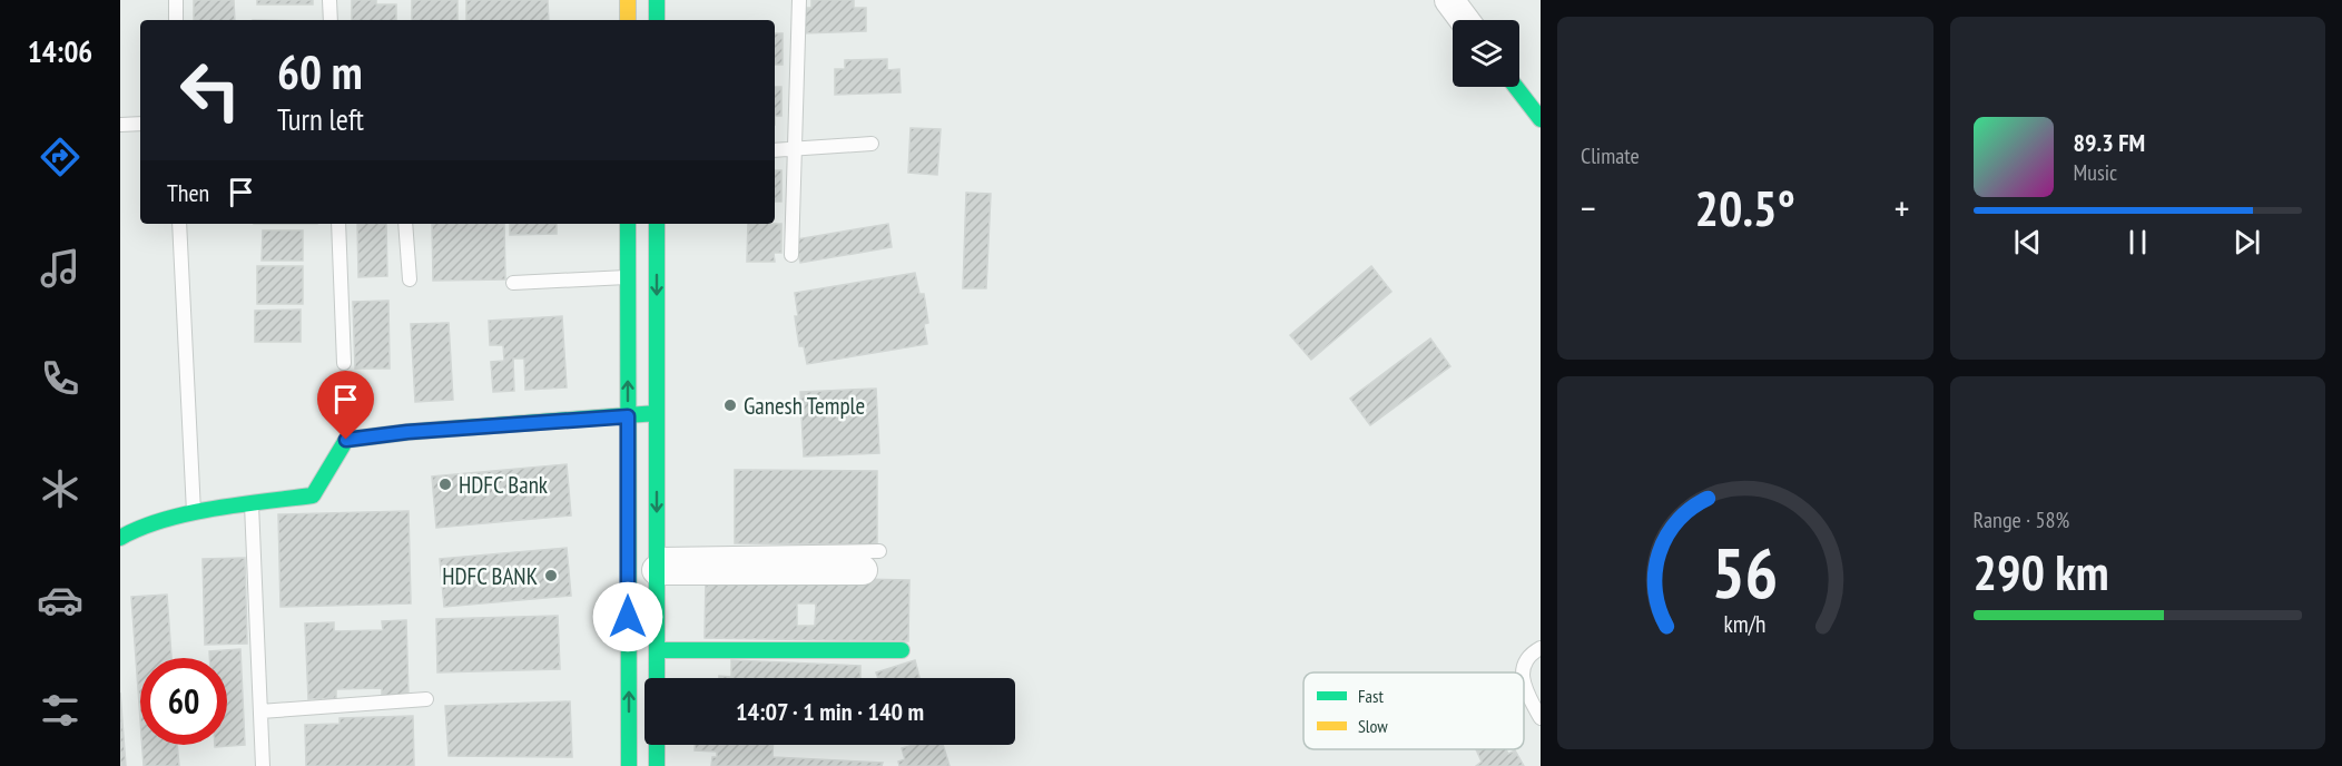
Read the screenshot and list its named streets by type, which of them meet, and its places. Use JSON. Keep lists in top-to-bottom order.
{
  "places": ["Ganesh Temple", "HDFC Bank", "HDFC BANK"],
  "legend": ["Fast", "Slow"],
  "page": {
    "tabs": "14:06",
    "tile": [
      "Climate",
      ["Range · 58%", "290 km"]
    ],
    "turn": ["60 m", "Turn left"],
    "song": ["89.3 FM", "Music"],
    "then": "Then",
    "heat": ["−", "20.5°", "+"],
    "limit": "60",
    "trip": "14:07 · 1 min · 140 m",
    "gauge": ["56", "km/h"]
  }
}
